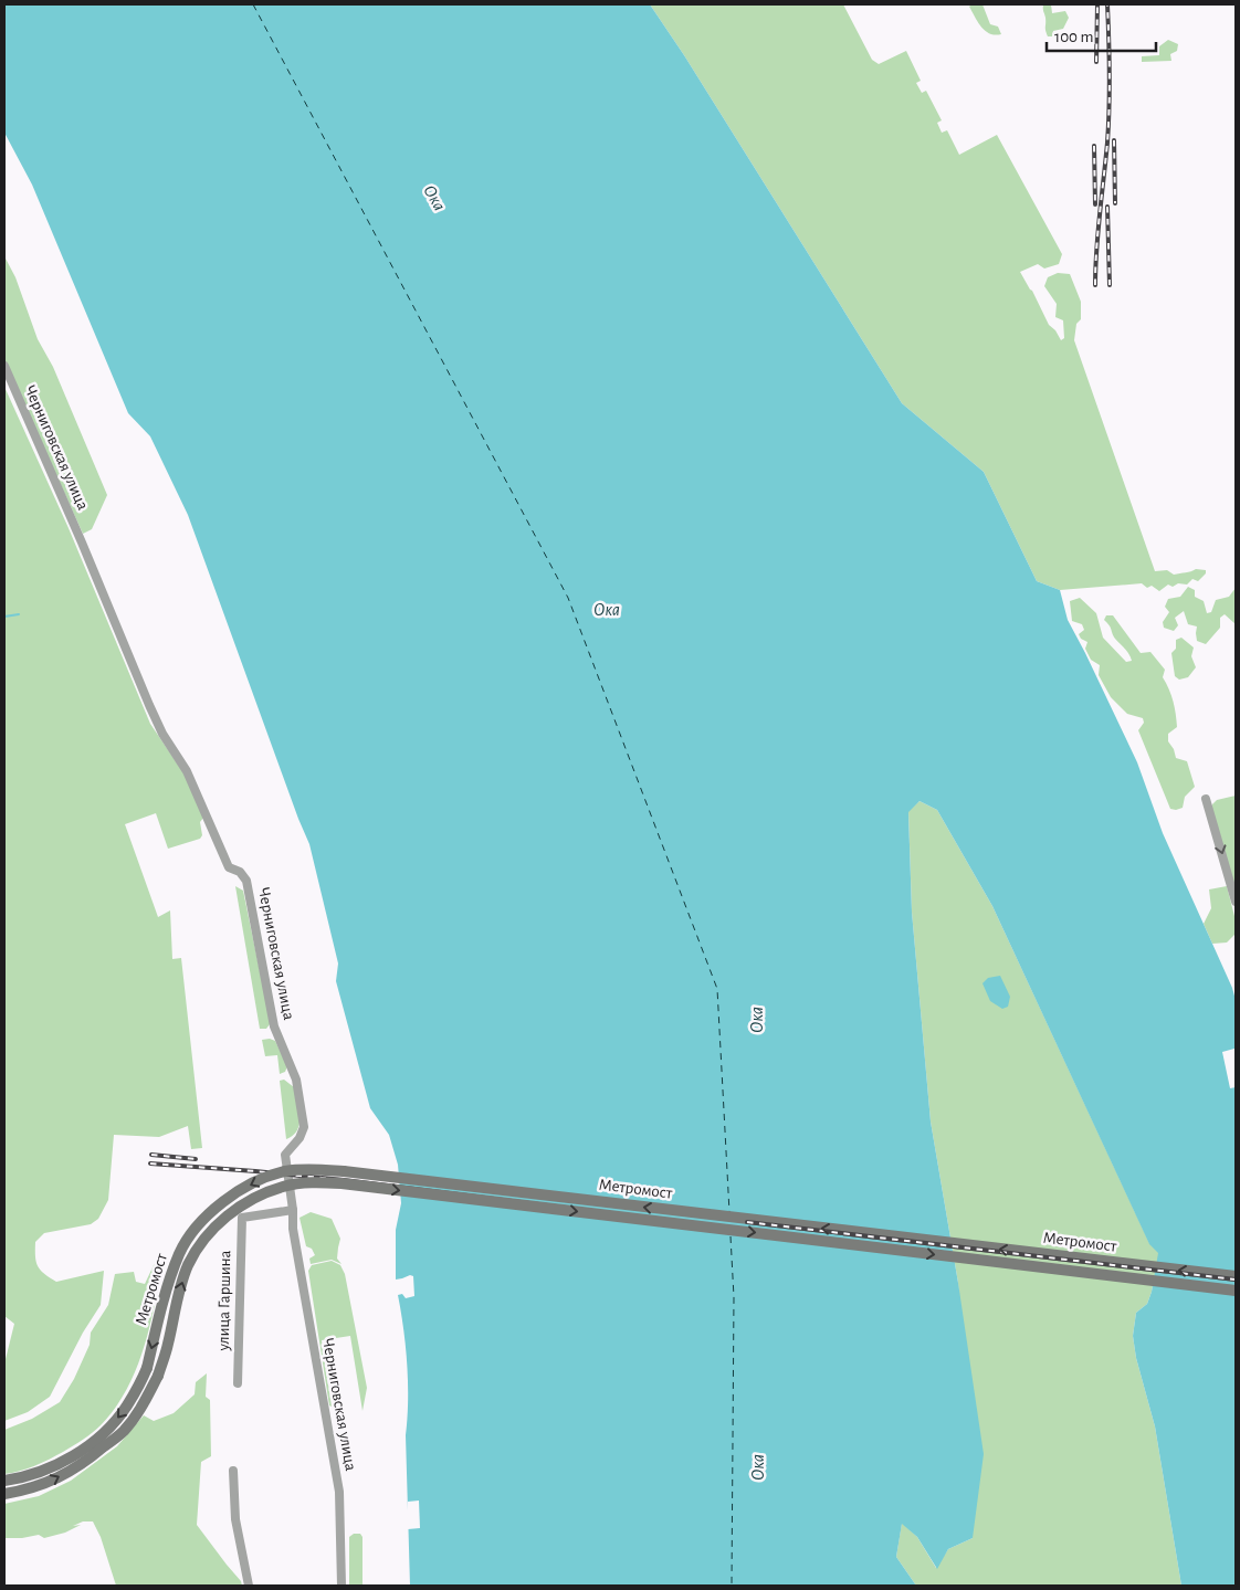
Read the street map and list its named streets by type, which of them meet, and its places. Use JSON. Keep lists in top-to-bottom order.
{
  "streets": {
    "main road": ["Метромост"],
    "street": ["Черниговская улица", "улица Гаршина"]
  },
  "crossings": [
    ["Черниговская улица", "улица Гаршина"]
  ],
  "water": ["Ока"],
  "scale_bar": "100 m"
}
